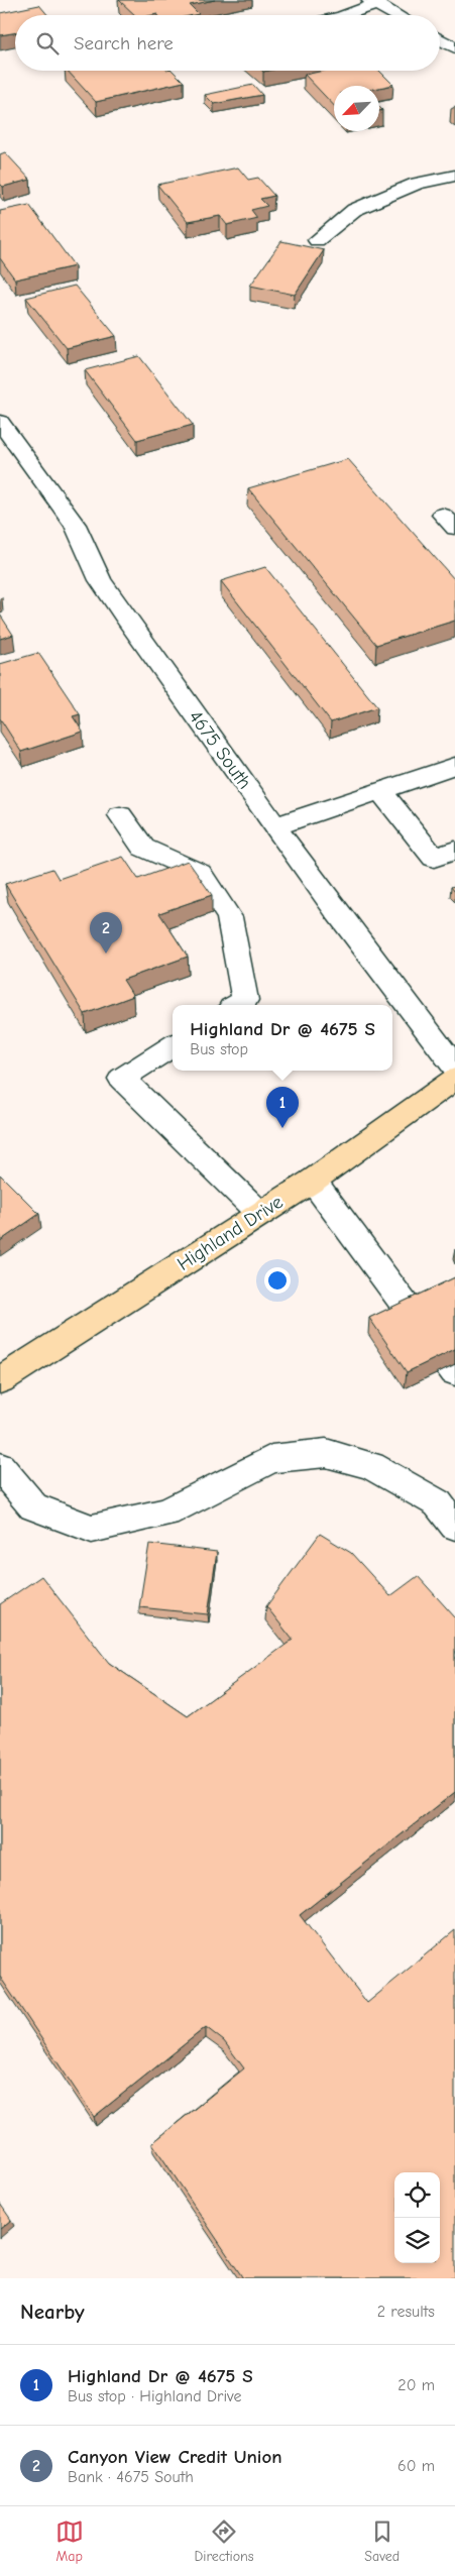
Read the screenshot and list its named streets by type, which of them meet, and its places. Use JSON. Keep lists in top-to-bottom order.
{
  "streets": {
    "main road": ["Highland Drive"],
    "street": ["4675 South"]
  },
  "north": "bottom left",
  "page": {
    "search": "Search here",
    "pins": ["2", "1"],
    "popup": ["Highland Dr @ 4675 S", "Bus stop"],
    "heading": ["Nearby", "2 results"],
    "list": [
      {
        "mark": "1",
        "name": "Highland Dr @ 4675 S",
        "note": "Bus stop · Highland Drive",
        "value": "20 m"
      },
      {
        "mark": "2",
        "name": "Canyon View Credit Union",
        "note": "Bank · 4675 South",
        "value": "60 m"
      }
    ],
    "nav": ["Map", "Directions", "Saved"]
  }
}
